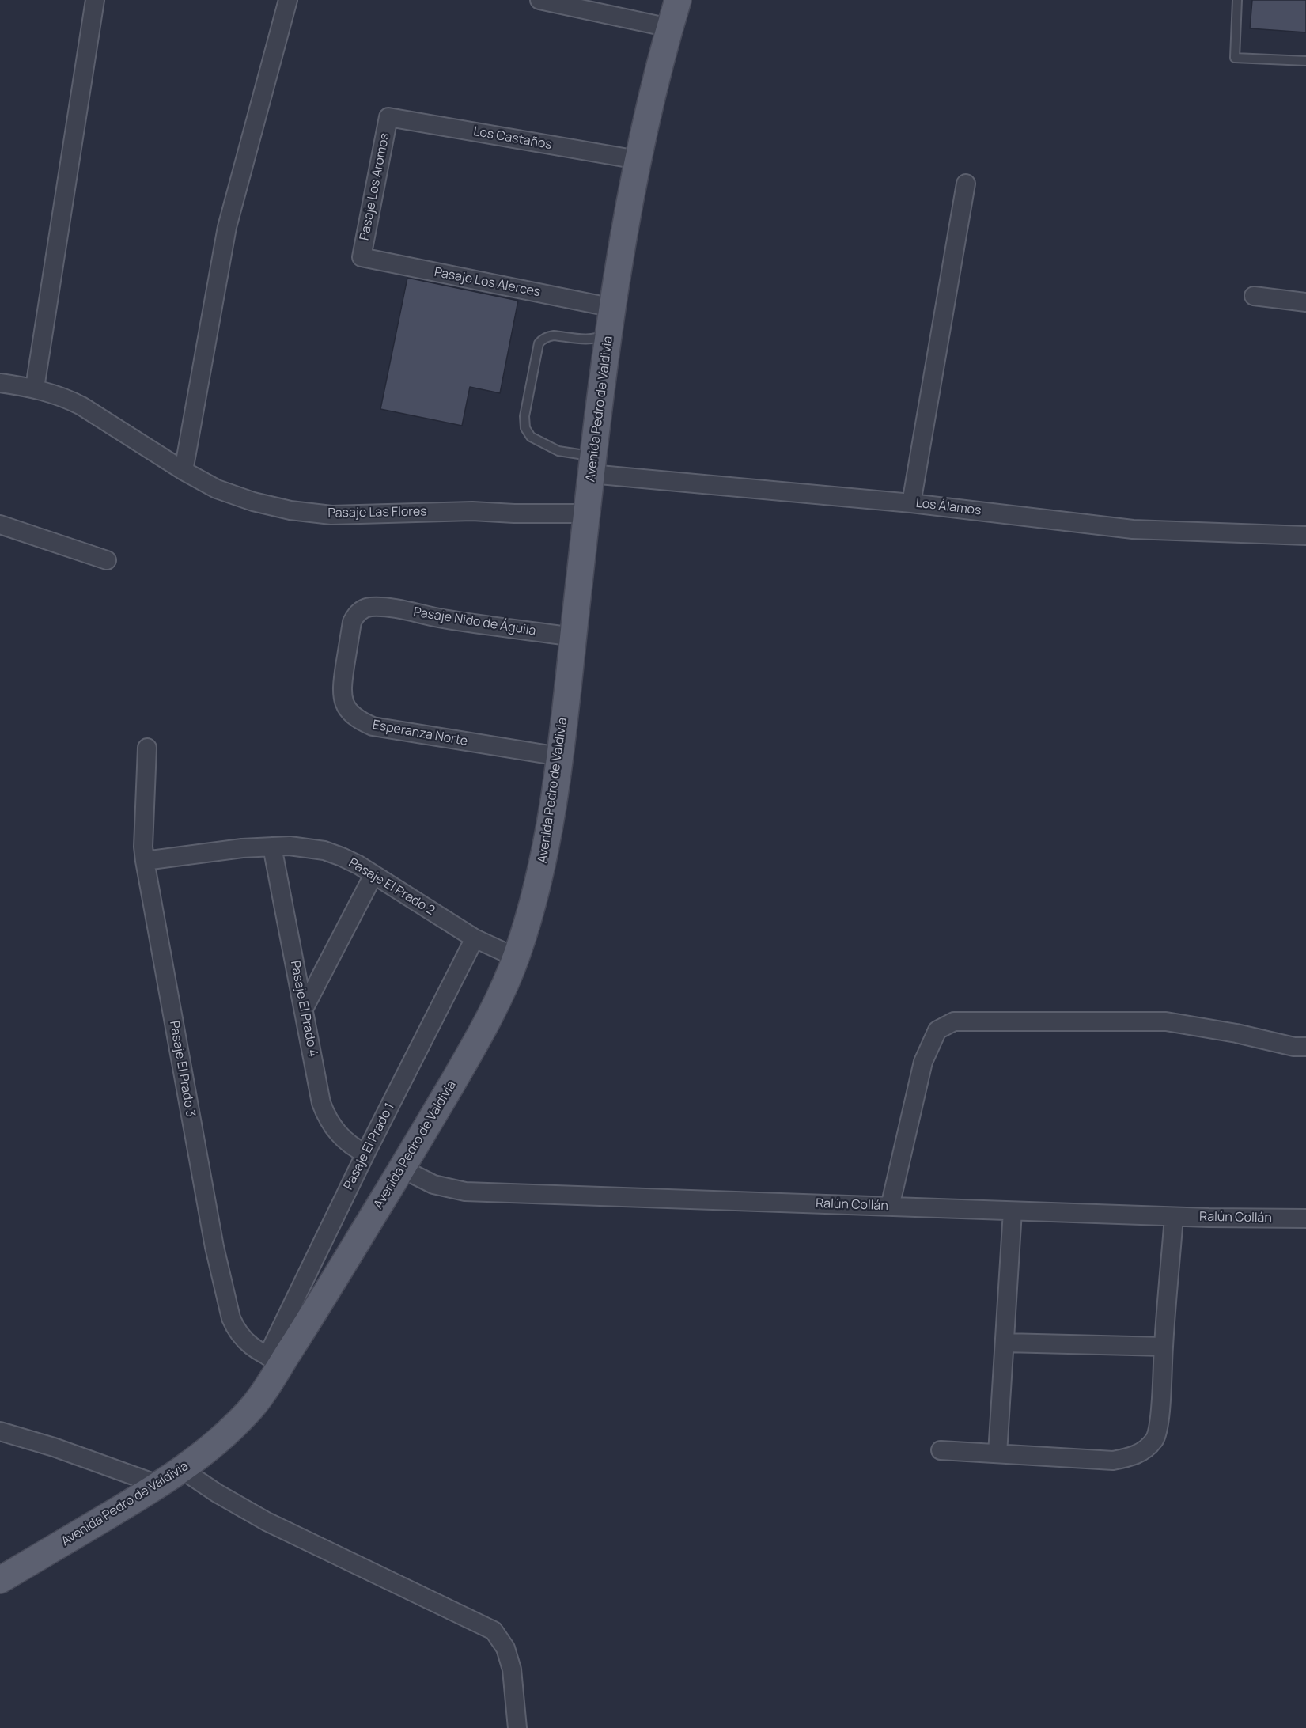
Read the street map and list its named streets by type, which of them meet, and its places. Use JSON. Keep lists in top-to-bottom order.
{
  "streets": {
    "main road": ["Avenida Pedro de Valdivia"],
    "street": [
      "Los Castaños",
      "Pasaje Los Aromos",
      "Pasaje Los Alerces",
      "Los Álamos",
      "Pasaje Las Flores",
      "Pasaje Nido de Águila",
      "Esperanza Norte",
      "Pasaje El Prado 2",
      "Pasaje El Prado 4",
      "Pasaje El Prado 3",
      "Pasaje El Prado 1",
      "Ralún Collán"
    ]
  },
  "crossings": [
    ["Los Castaños", "Pasaje Los Aromos"],
    ["Los Castaños", "Avenida Pedro de Valdivia"],
    ["Pasaje Los Aromos", "Pasaje Los Alerces"],
    ["Pasaje Los Alerces", "Avenida Pedro de Valdivia"],
    ["Avenida Pedro de Valdivia", "Los Álamos"],
    ["Avenida Pedro de Valdivia", "Pasaje Las Flores"],
    ["Avenida Pedro de Valdivia", "Pasaje Nido de Águila"],
    ["Avenida Pedro de Valdivia", "Esperanza Norte"],
    ["Avenida Pedro de Valdivia", "Pasaje El Prado 2"],
    ["Avenida Pedro de Valdivia", "Pasaje El Prado 3"],
    ["Avenida Pedro de Valdivia", "Pasaje El Prado 1"],
    ["Avenida Pedro de Valdivia", "Ralún Collán"],
    ["Pasaje Nido de Águila", "Esperanza Norte"],
    ["Pasaje El Prado 2", "Pasaje El Prado 4"],
    ["Pasaje El Prado 2", "Pasaje El Prado 3"],
    ["Pasaje El Prado 2", "Pasaje El Prado 1"],
    ["Pasaje El Prado 4", "Pasaje El Prado 1"],
    ["Pasaje El Prado 3", "Pasaje El Prado 1"]
  ]
}
